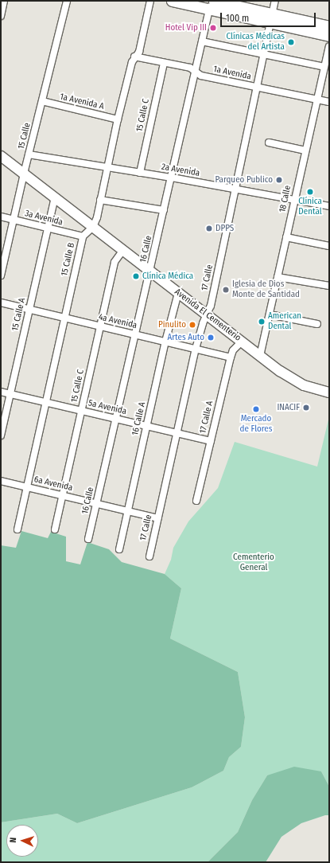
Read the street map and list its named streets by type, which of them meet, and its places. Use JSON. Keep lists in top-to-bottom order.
{
  "streets": {
    "main road": ["Avenida El Cementerio"],
    "street": [
      "1a Avenida",
      "1a Avenida A",
      "15 Calle C",
      "15 Calle",
      "2a Avenida",
      "18 Calle",
      "3a Avenida",
      "16 Calle",
      "15 Calle B",
      "17 Calle",
      "15 Calle A",
      "4a Avenida",
      "5a Avenida",
      "17 Calle A",
      "16 Calle A",
      "6a Avenida"
    ]
  },
  "crossings": [
    ["1a Avenida", "15 Calle C"],
    ["1a Avenida", "18 Calle"],
    ["1a Avenida", "16 Calle"],
    ["1a Avenida", "17 Calle"],
    ["1a Avenida A", "15 Calle"],
    ["15 Calle C", "2a Avenida"],
    ["15 Calle C", "Avenida El Cementerio"],
    ["15 Calle C", "4a Avenida"],
    ["15 Calle C", "5a Avenida"],
    ["15 Calle C", "6a Avenida"],
    ["15 Calle", "2a Avenida"],
    ["15 Calle", "3a Avenida"],
    ["15 Calle", "Avenida El Cementerio"],
    ["2a Avenida", "18 Calle"],
    ["2a Avenida", "16 Calle"],
    ["2a Avenida", "17 Calle"],
    ["18 Calle", "Avenida El Cementerio"],
    ["3a Avenida", "15 Calle B"],
    ["3a Avenida", "15 Calle A"],
    ["16 Calle", "Avenida El Cementerio"],
    ["16 Calle", "4a Avenida"],
    ["16 Calle", "5a Avenida"],
    ["16 Calle", "6a Avenida"],
    ["15 Calle B", "Avenida El Cementerio"],
    ["15 Calle B", "4a Avenida"],
    ["15 Calle B", "5a Avenida"],
    ["15 Calle B", "6a Avenida"],
    ["17 Calle", "Avenida El Cementerio"],
    ["17 Calle", "4a Avenida"],
    ["17 Calle", "5a Avenida"],
    ["17 Calle", "6a Avenida"],
    ["15 Calle A", "Avenida El Cementerio"],
    ["15 Calle A", "4a Avenida"],
    ["15 Calle A", "5a Avenida"],
    ["Avenida El Cementerio", "17 Calle A"],
    ["Avenida El Cementerio", "16 Calle A"],
    ["4a Avenida", "17 Calle A"],
    ["4a Avenida", "16 Calle A"],
    ["5a Avenida", "17 Calle A"],
    ["5a Avenida", "16 Calle A"],
    ["16 Calle A", "6a Avenida"]
  ],
  "parks": ["Cementerio General"],
  "places": [
    "Hotel Vip III",
    "Clínicas Médicas del Artista",
    "Parqueo Publico",
    "Clínica Dental",
    "DPPS",
    "Clínica Médica",
    "Iglesia de Dios Monte de Santidad",
    "American Dental",
    "Pinulito",
    "Artes Auto",
    "INACIF",
    "Mercado de Flores"
  ],
  "scale_bar": "100 m",
  "north": "left"
}
